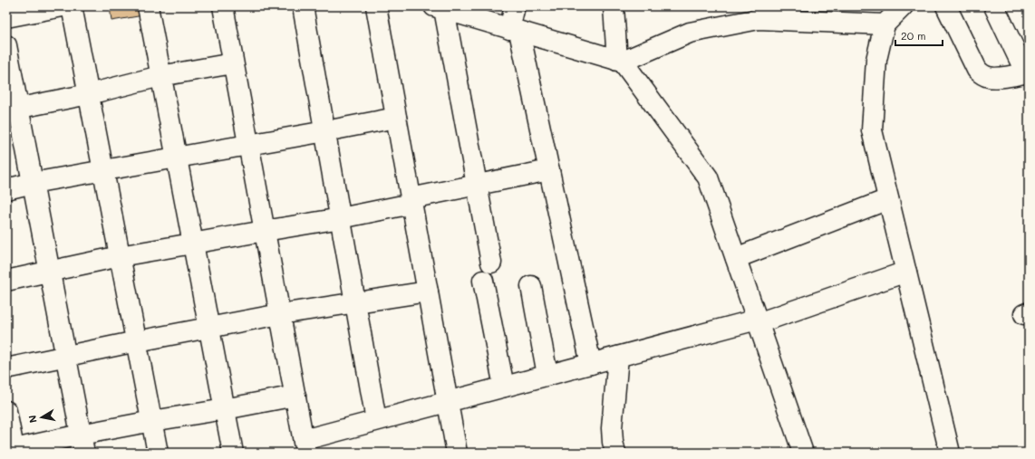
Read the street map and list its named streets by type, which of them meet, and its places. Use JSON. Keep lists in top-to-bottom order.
{
  "scale_bar": "20 m",
  "north": "left"
}
